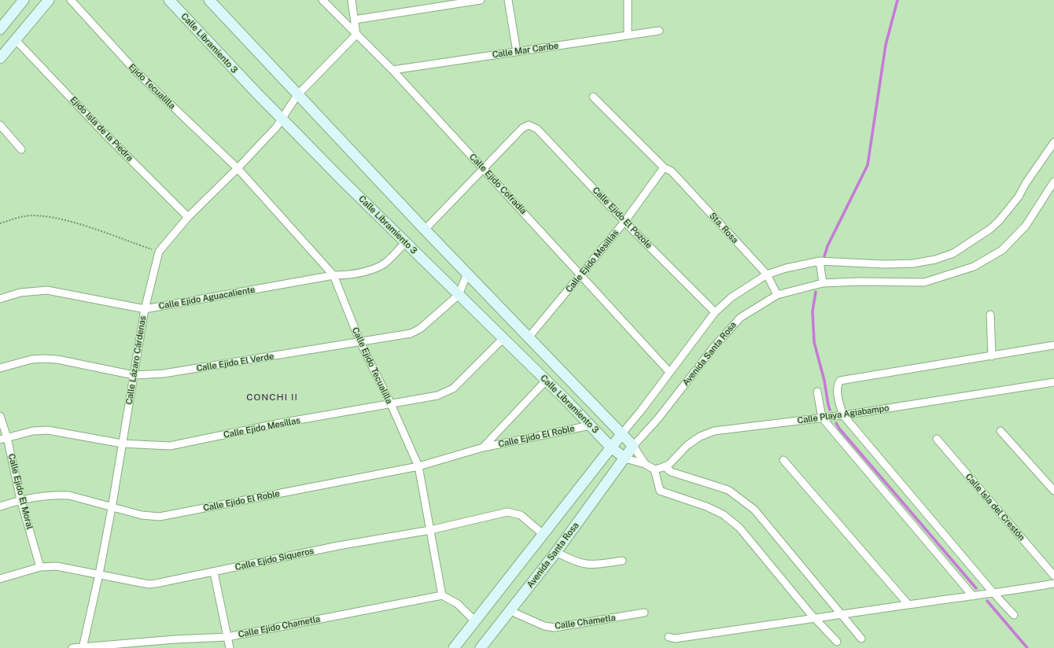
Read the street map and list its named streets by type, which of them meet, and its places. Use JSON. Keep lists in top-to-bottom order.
{
  "streets": {
    "street": [
      "Calle Libramiento 3",
      "Calle Mar Caribe",
      "Ejido Tecualilla",
      "Ejido Isla de la Piedra",
      "Calle Ejido Cofradía",
      "Calle Ejido El Pozole",
      "Sta. Rosa",
      "Calle Ejido Mesillas",
      "Calle Ejido Aguacaliente",
      "Avenida Santa Rosa",
      "Calle Lázaro Cárdenas",
      "Calle Ejido El Verde",
      "Calle Ejido Tecualilla",
      "Calle Playa Agiabampo",
      "Calle Ejido El Roble",
      "Calle Ejido El Moral",
      "Calle Isla del Crestón",
      "Calle Ejido Siqueros",
      "Calle Chametla",
      "Calle Ejido Chametla"
    ]
  },
  "crossings": [
    ["Calle Libramiento 3", "Calle Ejido Mesillas"],
    ["Calle Libramiento 3", "Calle Ejido Aguacaliente"],
    ["Calle Libramiento 3", "Avenida Santa Rosa"],
    ["Calle Libramiento 3", "Calle Lázaro Cárdenas"],
    ["Calle Libramiento 3", "Calle Ejido El Verde"],
    ["Calle Libramiento 3", "Calle Ejido El Roble"],
    ["Calle Mar Caribe", "Calle Ejido Cofradía"],
    ["Ejido Tecualilla", "Calle Lázaro Cárdenas"],
    ["Ejido Tecualilla", "Calle Ejido Tecualilla"],
    ["Ejido Isla de la Piedra", "Calle Lázaro Cárdenas"],
    ["Calle Ejido Cofradía", "Calle Ejido El Pozole"],
    ["Calle Ejido Cofradía", "Calle Ejido Mesillas"],
    ["Calle Ejido Cofradía", "Calle Lázaro Cárdenas"],
    ["Calle Ejido El Pozole", "Calle Ejido Mesillas"],
    ["Sta. Rosa", "Calle Ejido Mesillas"],
    ["Sta. Rosa", "Avenida Santa Rosa"],
    ["Calle Ejido Mesillas", "Calle Lázaro Cárdenas"],
    ["Calle Ejido Mesillas", "Calle Ejido Tecualilla"],
    ["Calle Ejido Mesillas", "Calle Ejido El Moral"],
    ["Calle Ejido Aguacaliente", "Calle Lázaro Cárdenas"],
    ["Calle Ejido Aguacaliente", "Calle Ejido Tecualilla"],
    ["Avenida Santa Rosa", "Calle Chametla"],
    ["Calle Lázaro Cárdenas", "Calle Ejido El Verde"],
    ["Calle Lázaro Cárdenas", "Calle Ejido Tecualilla"],
    ["Calle Lázaro Cárdenas", "Calle Ejido El Roble"],
    ["Calle Lázaro Cárdenas", "Calle Ejido Siqueros"],
    ["Calle Lázaro Cárdenas", "Calle Ejido Chametla"],
    ["Calle Ejido El Verde", "Calle Ejido Tecualilla"],
    ["Calle Ejido Tecualilla", "Calle Ejido El Roble"],
    ["Calle Ejido Tecualilla", "Calle Ejido Siqueros"],
    ["Calle Ejido Tecualilla", "Calle Ejido Chametla"],
    ["Calle Ejido El Roble", "Calle Ejido El Moral"],
    ["Calle Ejido El Moral", "Calle Ejido Siqueros"]
  ],
  "districts": ["CONCHI II"]
}
